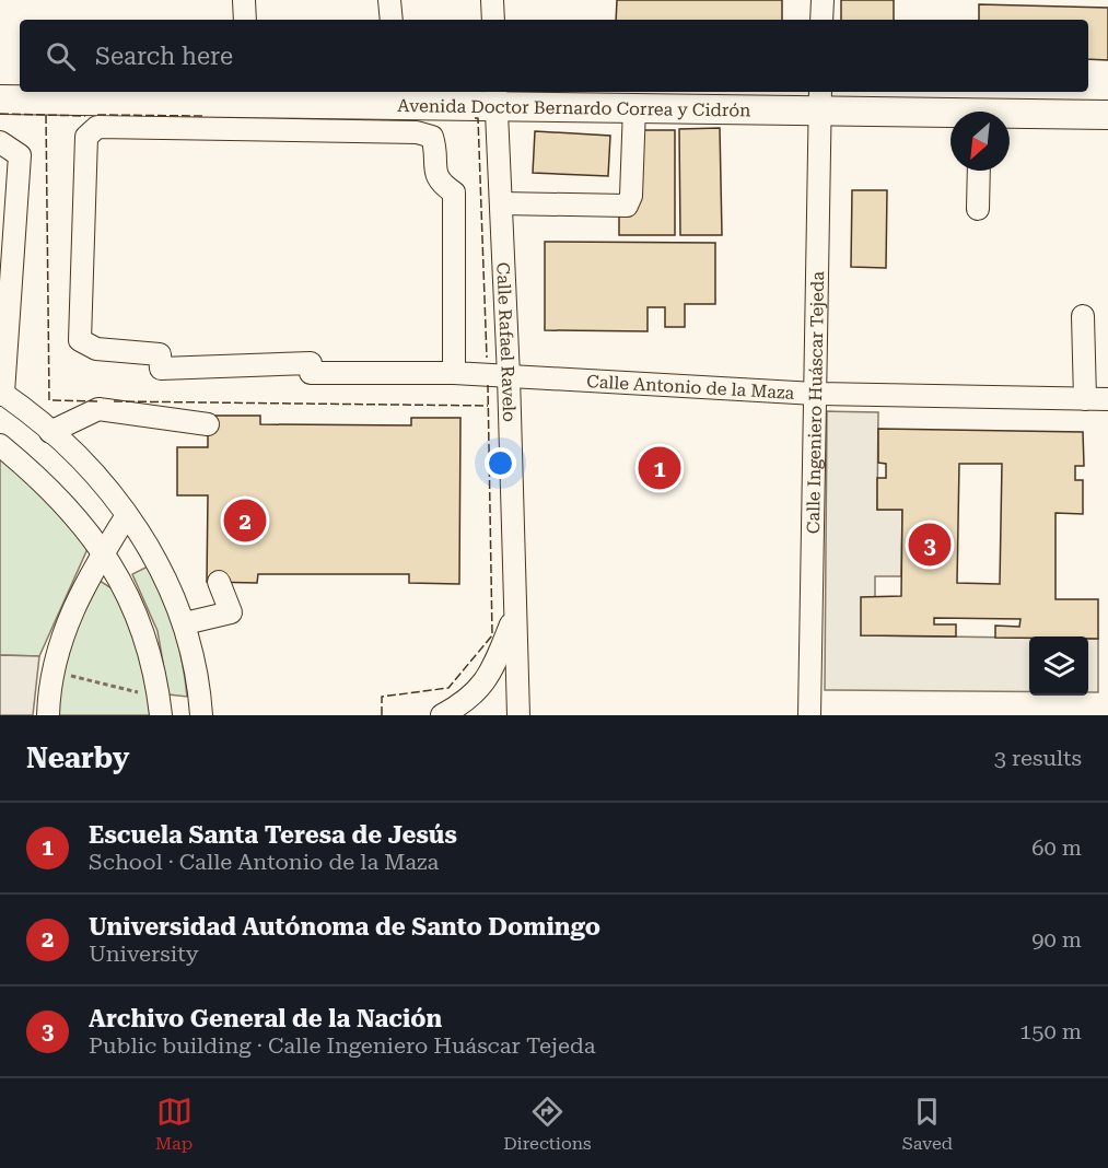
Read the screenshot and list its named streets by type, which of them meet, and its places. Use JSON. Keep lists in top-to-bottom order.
{
  "streets": {
    "main road": ["Avenida Doctor Bernardo Correa y Cidrón"],
    "street": ["Calle Rafael Ravelo", "Calle Antonio de la Maza", "Calle Ingeniero Huáscar Tejeda"]
  },
  "crossings": [
    ["Avenida Doctor Bernardo Correa y Cidrón", "Calle Rafael Ravelo"],
    ["Avenida Doctor Bernardo Correa y Cidrón", "Calle Ingeniero Huáscar Tejeda"],
    ["Calle Rafael Ravelo", "Calle Antonio de la Maza"],
    ["Calle Antonio de la Maza", "Calle Ingeniero Huáscar Tejeda"]
  ],
  "north": "bottom left",
  "page": {
    "search": "Search here",
    "pins": ["1", "2", "3"],
    "heading": ["Nearby", "3 results"],
    "list": [
      {
        "mark": "1",
        "name": "Escuela Santa Teresa de Jesús",
        "note": "School · Calle Antonio de la Maza",
        "value": "60 m"
      },
      {
        "mark": "2",
        "name": "Universidad Autónoma de Santo Domingo",
        "note": "University",
        "value": "90 m"
      },
      {
        "mark": "3",
        "name": "Archivo General de la Nación",
        "note": "Public building · Calle Ingeniero Huáscar Tejeda",
        "value": "150 m"
      }
    ],
    "nav": ["Map", "Directions", "Saved"]
  }
}
